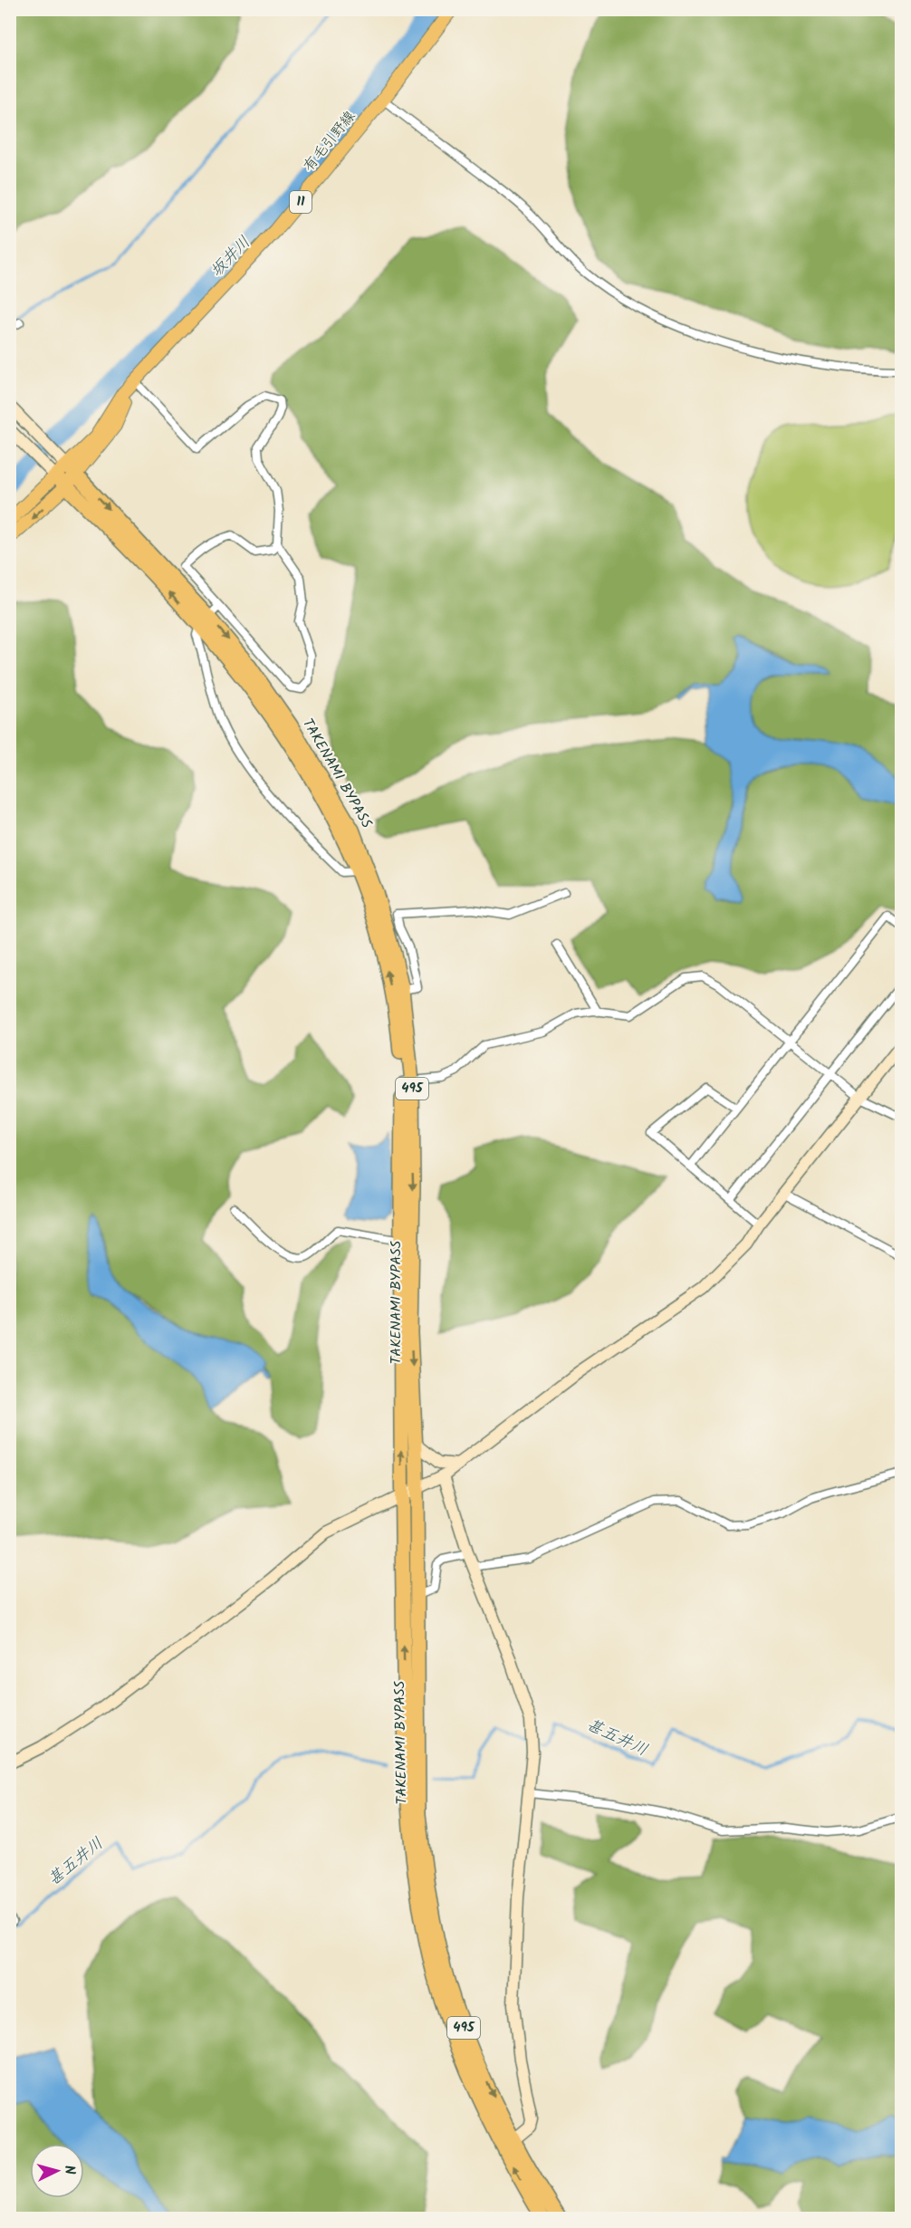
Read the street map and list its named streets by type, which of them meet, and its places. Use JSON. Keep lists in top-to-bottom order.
{
  "streets": {
    "highway": ["TAKENAMI BYPASS", "495"],
    "main road": ["有毛引野線", "11"]
  },
  "crossings": [
    ["有毛引野線", "TAKENAMI BYPASS"]
  ],
  "water": ["坂井川", "甚五井川"],
  "north": "right"
}
